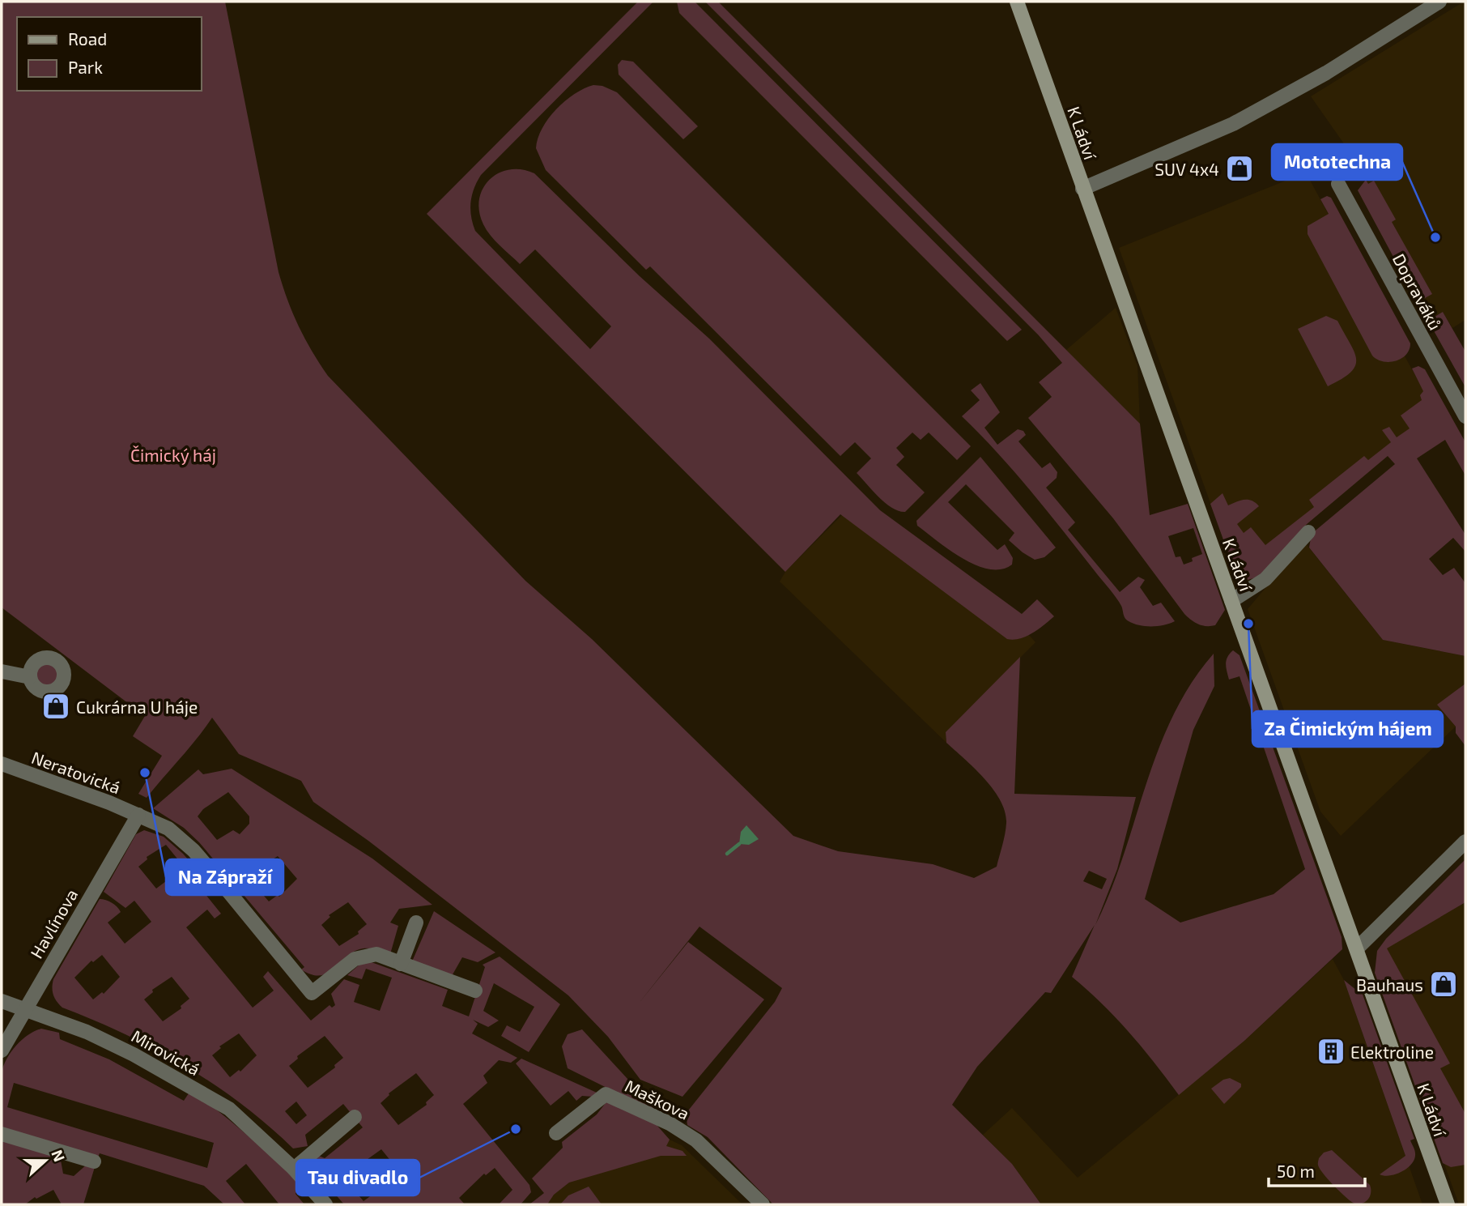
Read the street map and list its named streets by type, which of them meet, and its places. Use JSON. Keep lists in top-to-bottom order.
{
  "streets": {
    "street": [
      "K Ládví",
      "Dopraváků",
      "Neratovická",
      "Havlínova",
      "Mirovická",
      "Maškova"
    ]
  },
  "crossings": [
    ["Neratovická", "Havlínova"],
    ["Havlínova", "Mirovická"]
  ],
  "parks": ["Čimický háj"],
  "places": {
    "shop": ["SUV 4x4", "Cukrárna U háje", "Bauhaus"],
    "other": [
      "Mototechna",
      "Za Čimickým hájem",
      "Na Zápraží",
      "Tau divadlo"
    ],
    "building": ["Elektroline"]
  },
  "legend": ["Road", "Park"],
  "scale_bar": "50 m",
  "north": "right"
}
